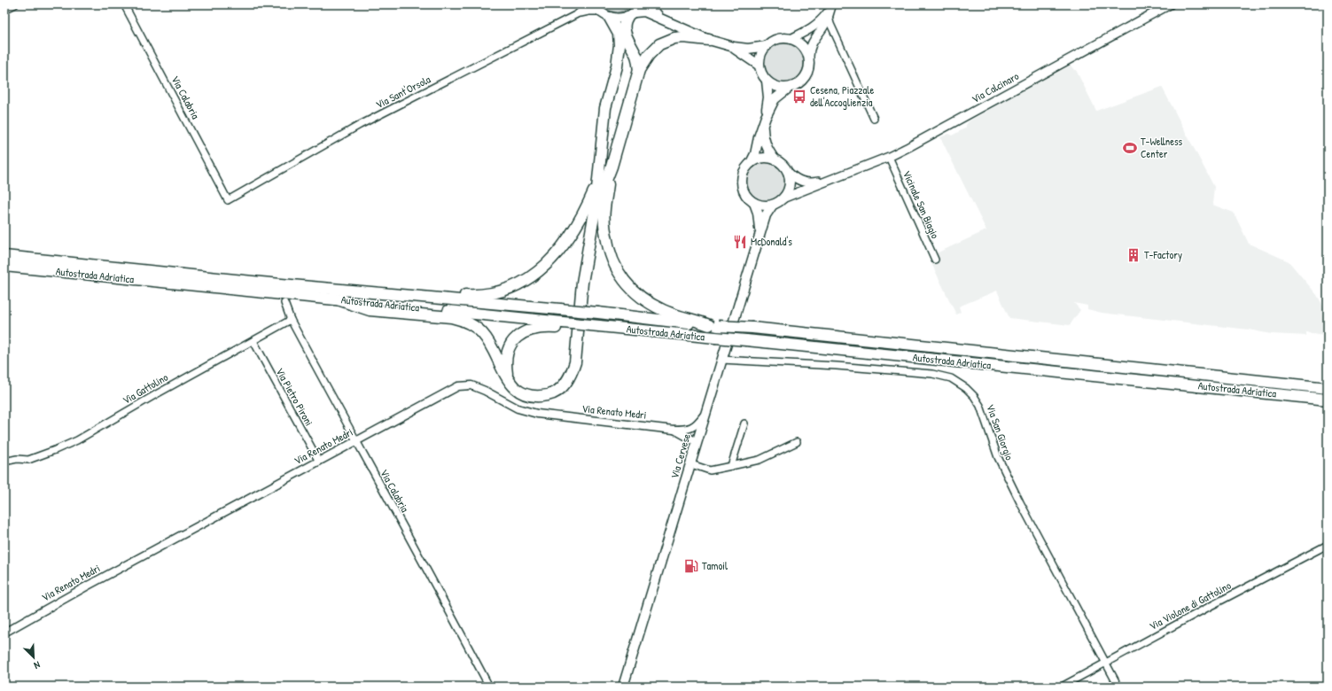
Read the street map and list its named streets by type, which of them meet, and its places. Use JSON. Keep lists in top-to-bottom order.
{
  "streets": {
    "highway": ["Autostrada Adriatica"],
    "main road": ["Via Calcinaro", "Via Cervese"],
    "street": [
      "Via Sant'Orsola",
      "Via Calabria",
      "Vicinale San Biagio",
      "Via Gattolino",
      "Via Pietro Pironi",
      "Via Renato Medri",
      "Via San Giorgio",
      "Via Violone di Gattolino"
    ]
  },
  "crossings": [
    ["Via Calcinaro", "Vicinale San Biagio"],
    ["Via Calcinaro", "Via Cervese"],
    ["Via Sant'Orsola", "Via Calabria"],
    ["Via Calabria", "Via Gattolino"],
    ["Via Calabria", "Via Renato Medri"],
    ["Via Gattolino", "Via Pietro Pironi"],
    ["Via Pietro Pironi", "Via Renato Medri"],
    ["Via Renato Medri", "Via Cervese"],
    ["Via San Giorgio", "Via Cervese"],
    ["Via San Giorgio", "Via Violone di Gattolino"]
  ],
  "places": {
    "bus stop": ["Cesena, Piazzale dell'Accoglienzia"],
    "sports": ["T-Wellness Center"],
    "restaurant": ["McDonald's"],
    "building": ["T-Factory"],
    "fuel station": ["Tamoil"]
  },
  "north": "bottom right"
}
